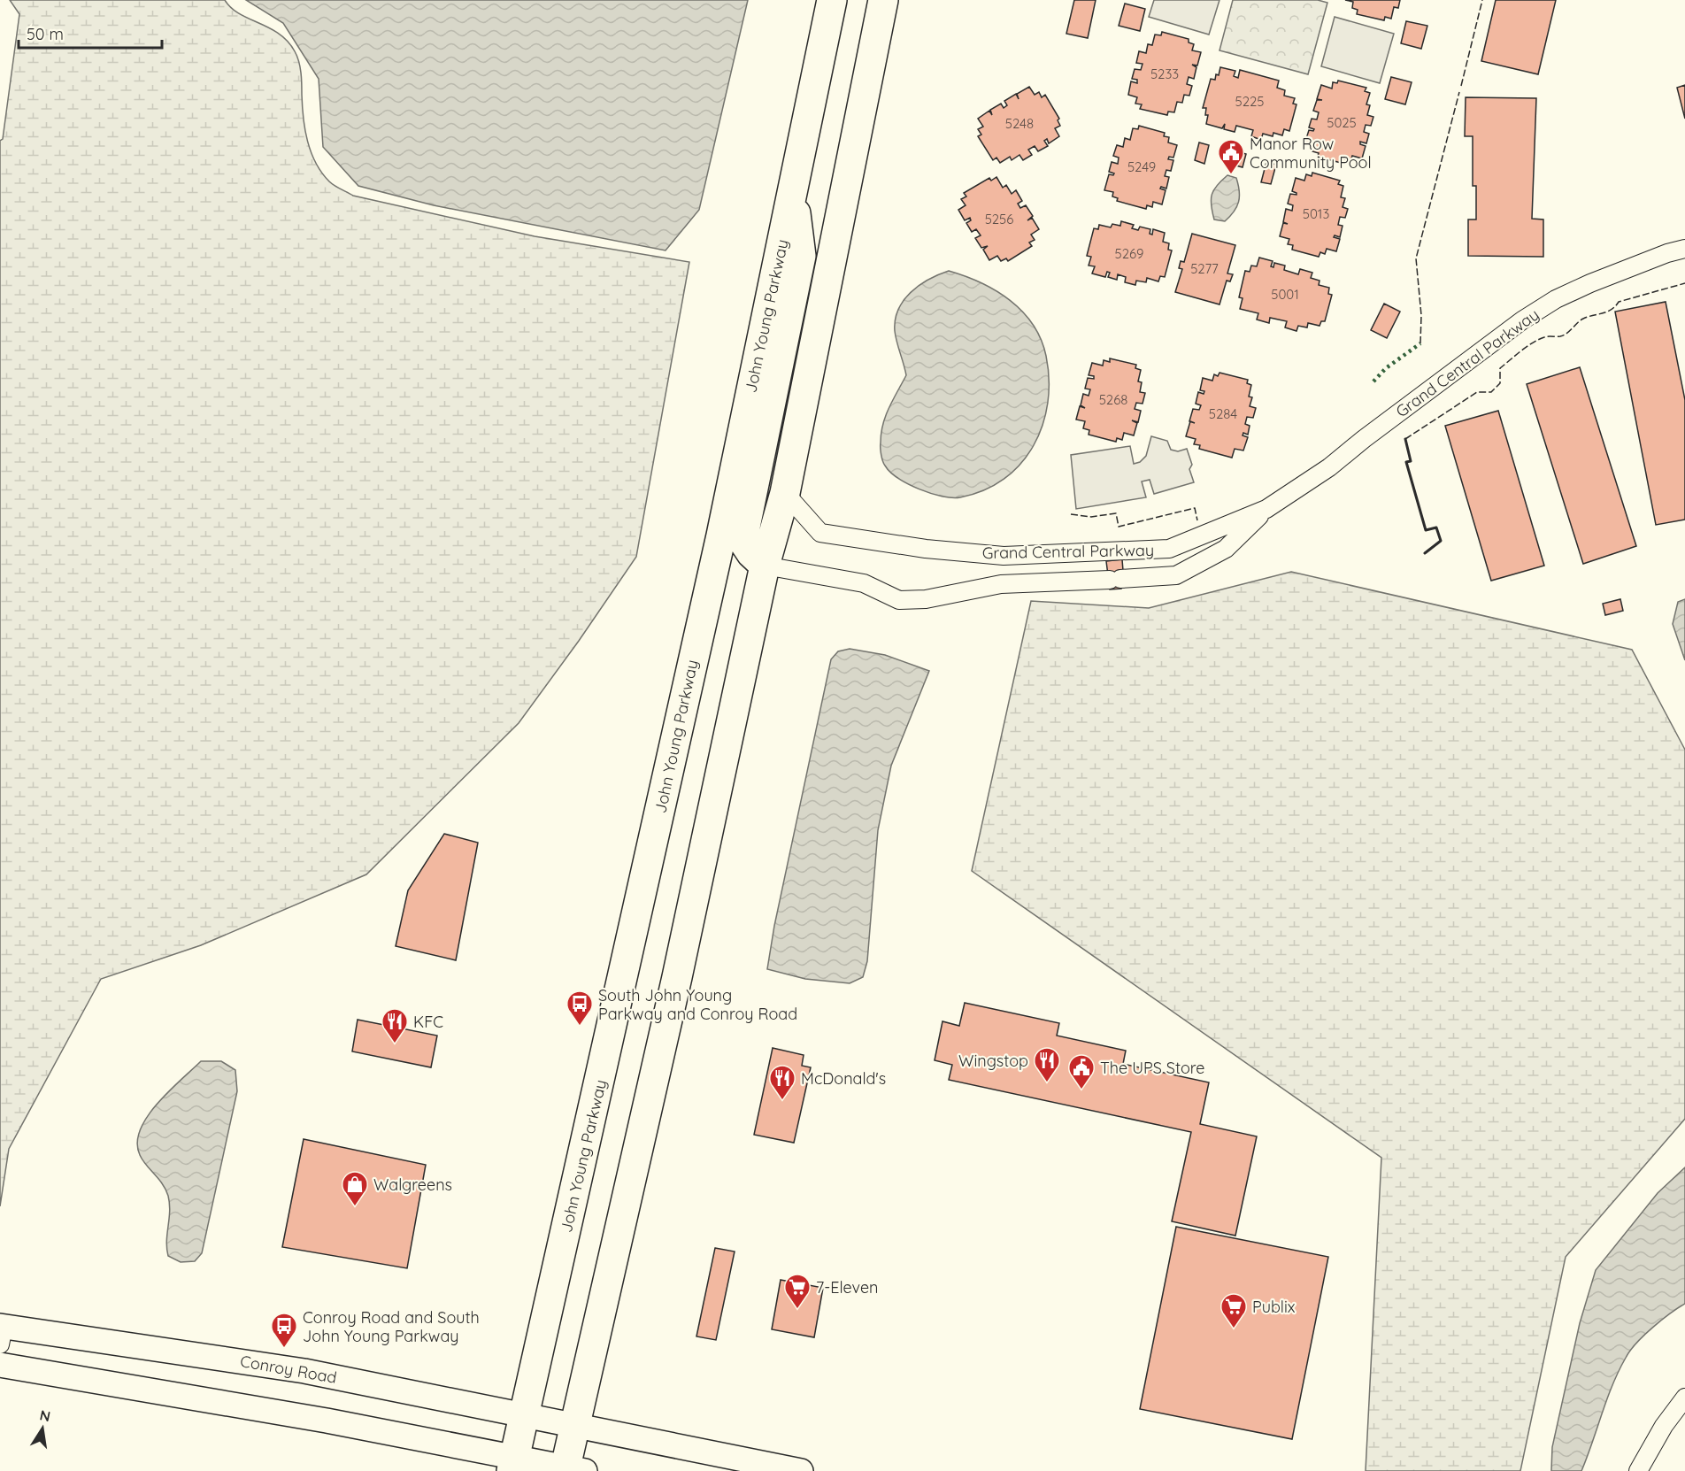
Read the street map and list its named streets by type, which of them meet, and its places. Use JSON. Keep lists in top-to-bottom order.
{
  "streets": {
    "highway": ["John Young Parkway"],
    "main road": ["Conroy Road"],
    "street": ["Grand Central Parkway"]
  },
  "crossings": [
    ["John Young Parkway", "Conroy Road"]
  ],
  "places": {
    "public building": ["Manor Row Community Pool", "The UPS Store"],
    "bus stop": ["South John Young Parkway and Conroy Road", "Conroy Road and South John Young Parkway"],
    "restaurant": ["KFC", "Wingstop", "McDonald's"],
    "shop": ["Walgreens"],
    "supermarket": ["7-Eleven", "Publix"]
  },
  "house_numbers": [
    "5233",
    "5225",
    "5025",
    "5248",
    "5249",
    "5013",
    "5256",
    "5269",
    "5277",
    "5001",
    "5268",
    "5284"
  ],
  "scale_bar": "50 m",
  "north": "top"
}
